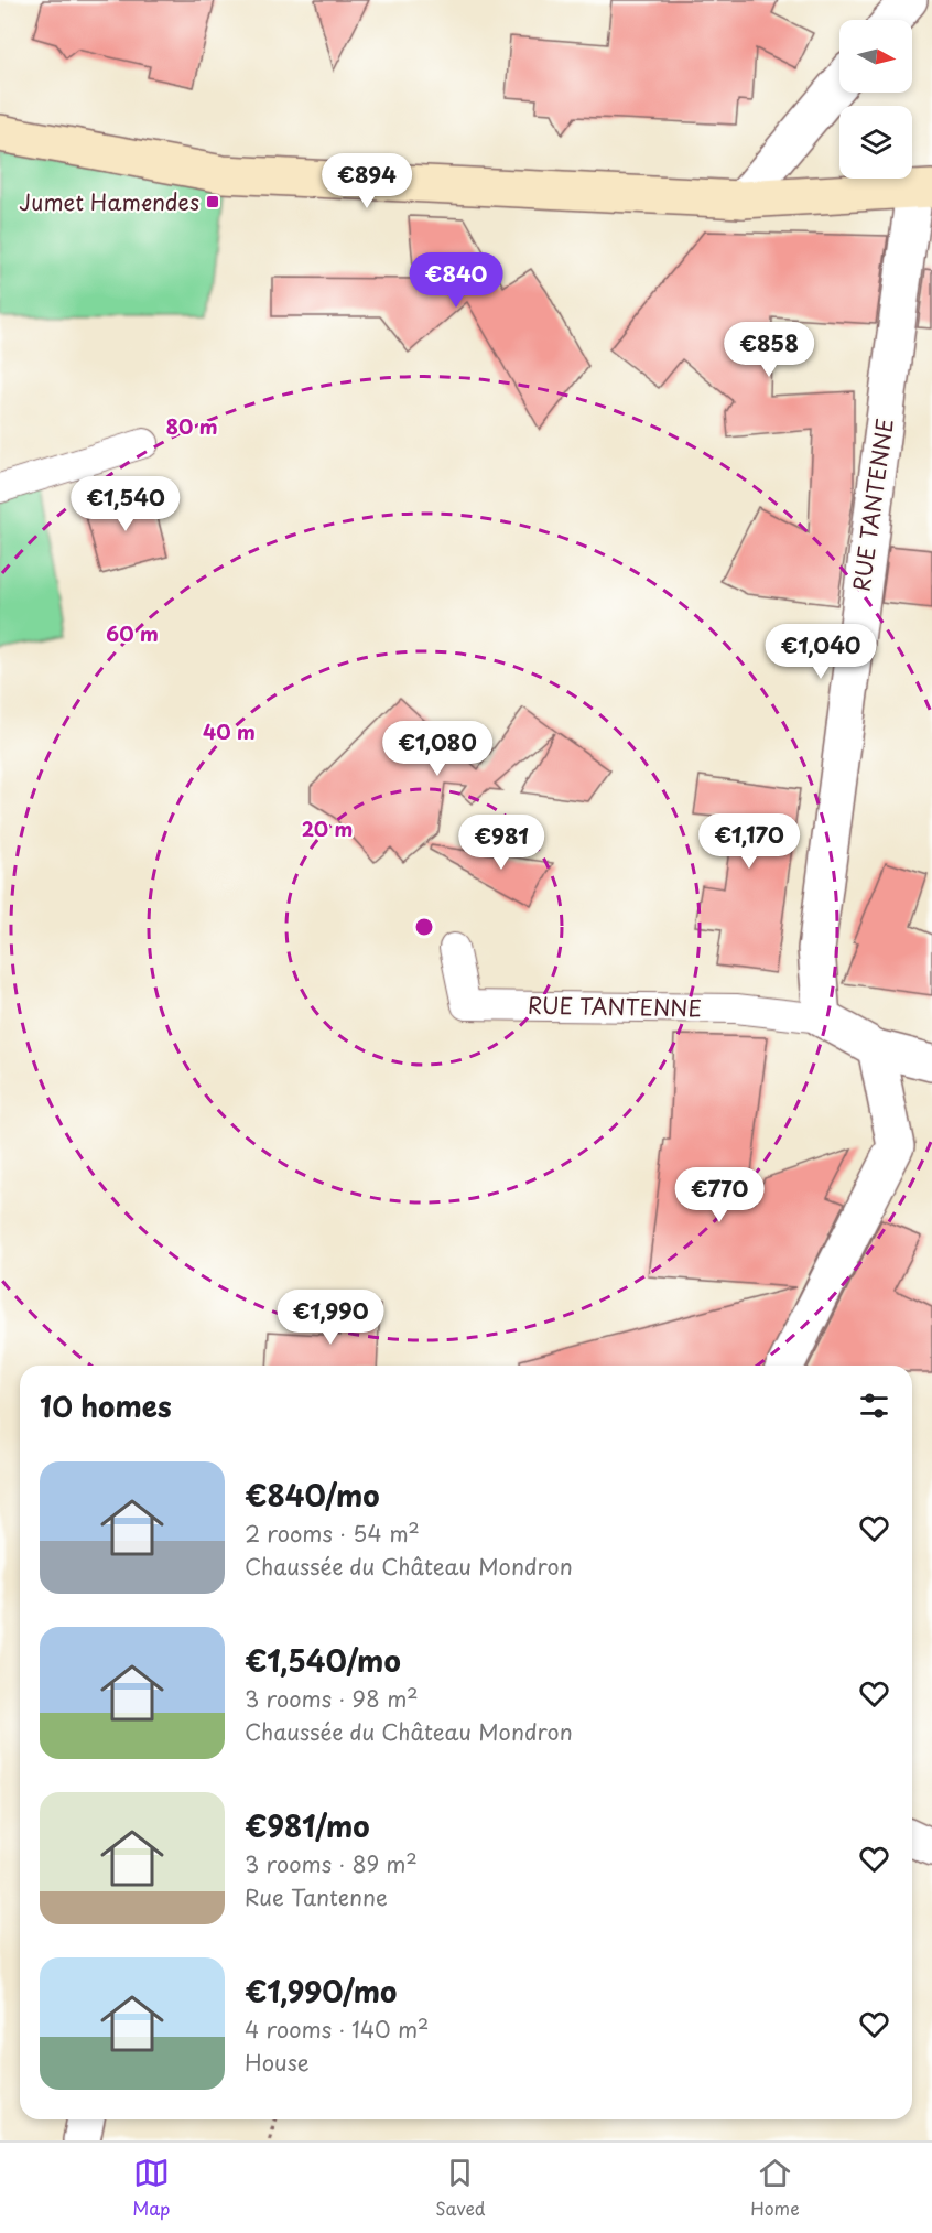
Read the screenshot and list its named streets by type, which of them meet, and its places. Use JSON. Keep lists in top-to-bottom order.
{
  "streets": {
    "street": ["RUE TANTENNE"]
  },
  "places": {
    "transit": ["Jumet Hamendes"]
  },
  "north": "right",
  "page": {
    "price": [
      "€894",
      "€840",
      "€858",
      "€1,540",
      "€1,040",
      "€1,080",
      "€1,170",
      "€981",
      "€770",
      "€1,990"
    ],
    "heading": "10 homes",
    "list": [
      {
        "name": "€840/mo",
        "note": "2 rooms · 54 m² · Chaussée du Château Mondron"
      },
      {
        "name": "€1,540/mo",
        "note": "3 rooms · 98 m² · Chaussée du Château Mondron"
      },
      {
        "name": "€981/mo",
        "note": "3 rooms · 89 m² · Rue Tantenne"
      },
      {
        "name": "€1,990/mo",
        "note": "4 rooms · 140 m² · House"
      }
    ],
    "tabs": ["Map", "Saved", "Home"]
  },
  "rings": [
    "80 m",
    "60 m",
    "40 m",
    "20 m"
  ]
}
